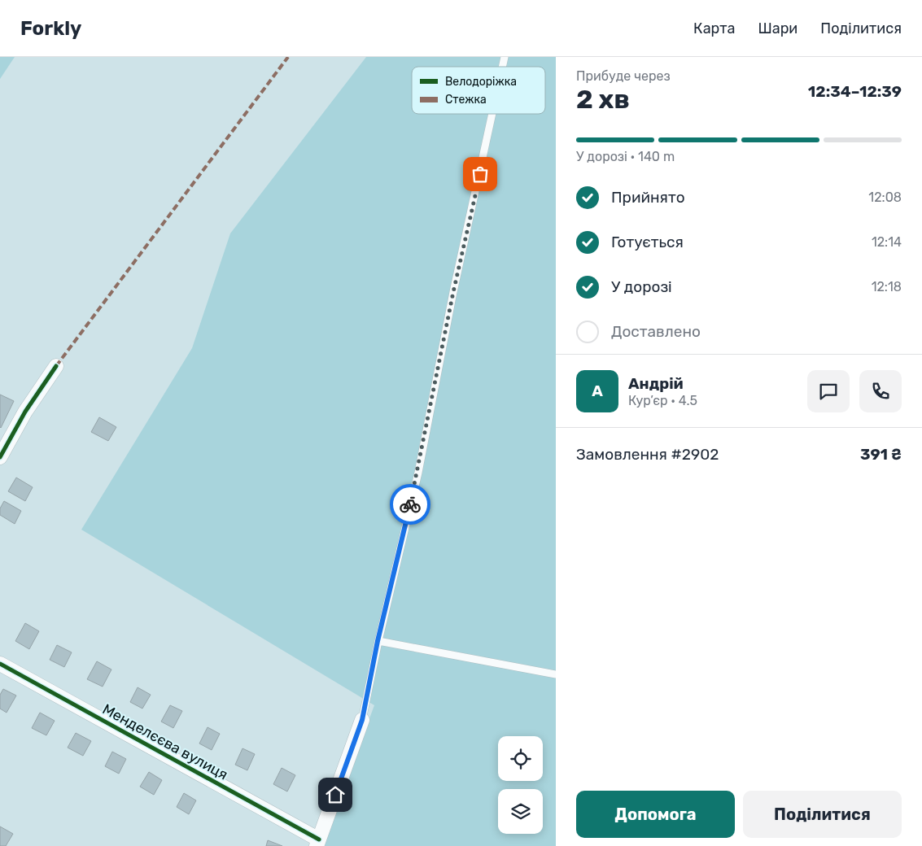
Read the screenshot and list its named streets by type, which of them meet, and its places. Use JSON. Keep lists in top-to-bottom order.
{
  "streets": {
    "street": ["Менделєєва вулиця"]
  },
  "legend": ["Велодоріжка", "Стежка"],
  "page": {
    "header": "Forkly",
    "nav": ["Карта", "Шари", "Поділитися"],
    "heading": ["2 хв", "Прибуде через", "12:34–12:39"],
    "panel": [
      "Андрій",
      "Кур’єр · 4.5",
      "Замовлення #2902",
      "391 ₴"
    ],
    "bar": "У дорозі · 140 m",
    "list": [
      ["Прийнято", "12:08"],
      ["Готується", "12:14"],
      ["У дорозі", "12:18"],
      "Доставлено"
    ],
    "round": "А",
    "buttons": ["Допомога", "Поділитися"]
  }
}
